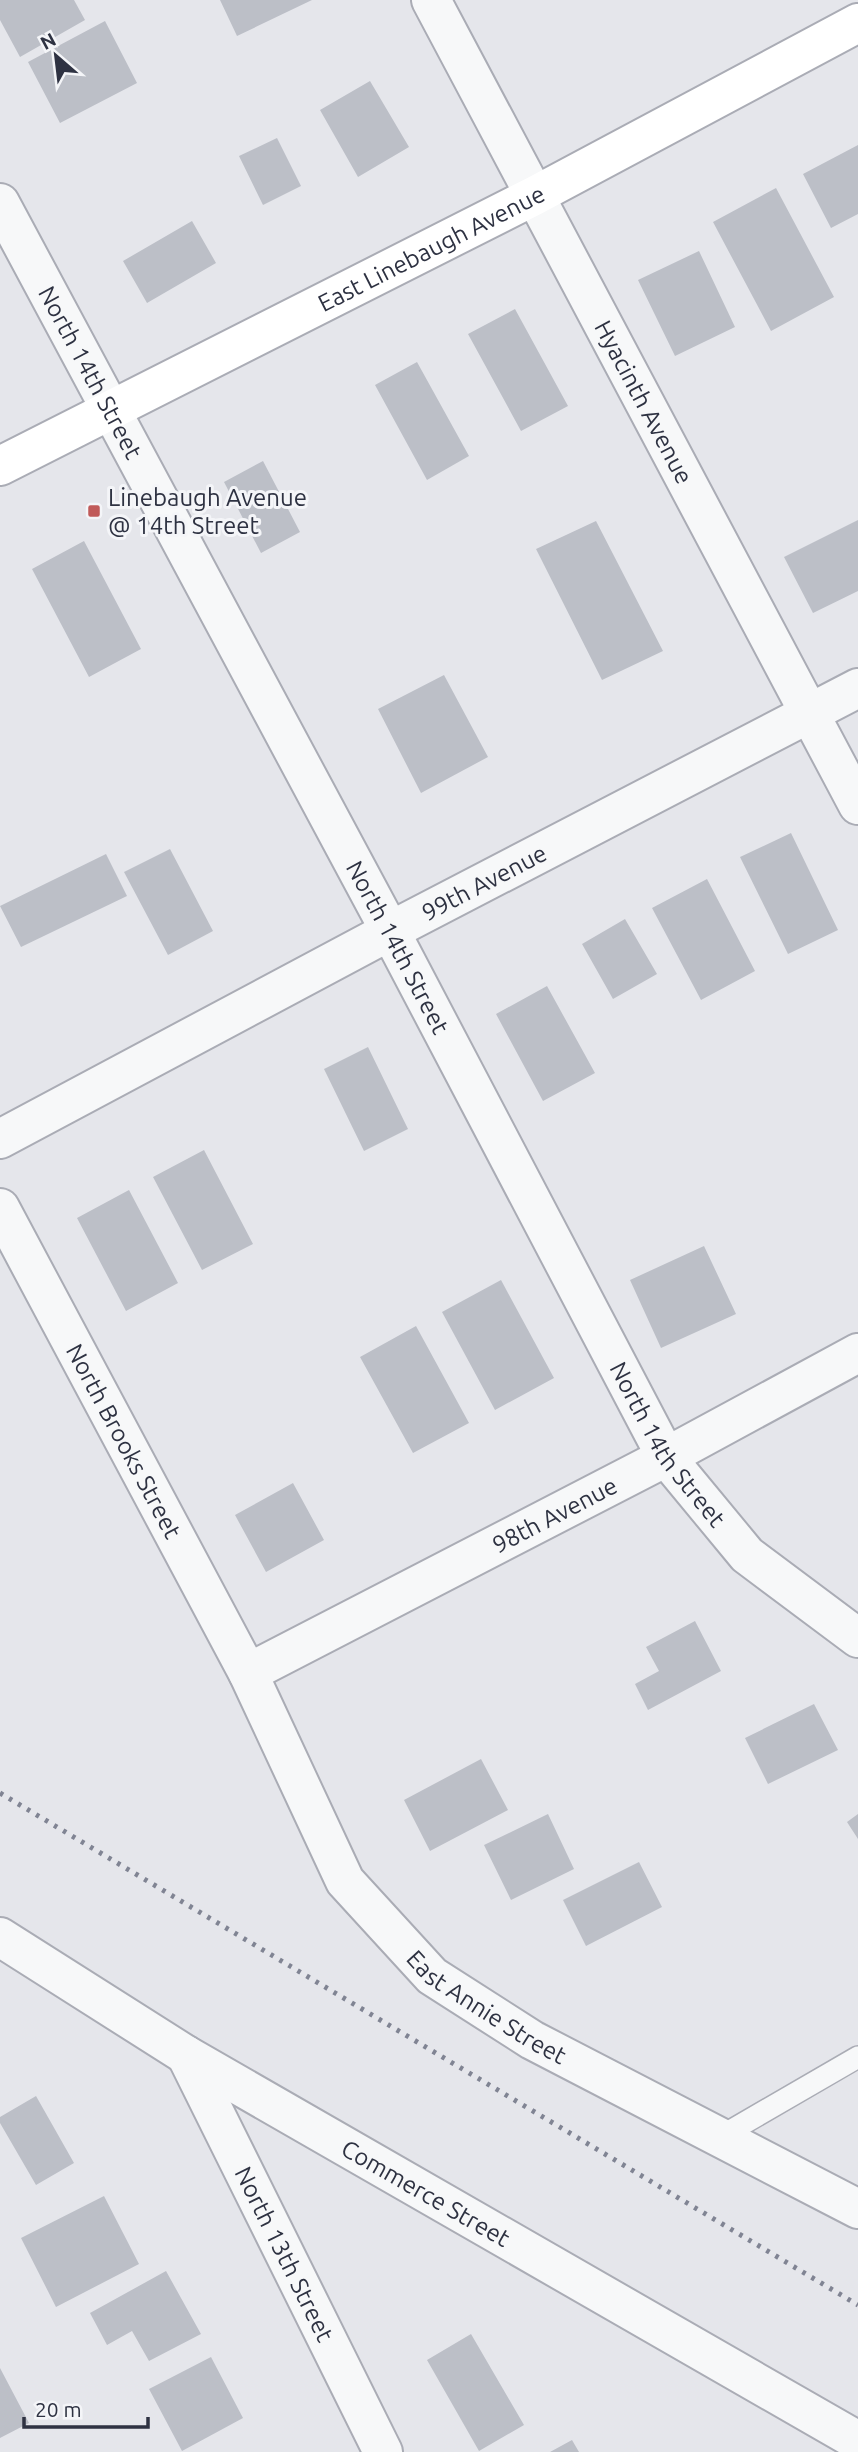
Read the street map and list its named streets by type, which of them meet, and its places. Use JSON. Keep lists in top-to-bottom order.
{
  "streets": {
    "street": [
      "East Linebaugh Avenue",
      "North 14th Street",
      "Hyacinth Avenue",
      "99th Avenue",
      "North Brooks Street",
      "98th Avenue",
      "East Annie Street",
      "Commerce Street",
      "North 13th Street"
    ]
  },
  "crossings": [
    ["East Linebaugh Avenue", "North 14th Street"],
    ["East Linebaugh Avenue", "Hyacinth Avenue"],
    ["North 14th Street", "99th Avenue"],
    ["North 14th Street", "98th Avenue"],
    ["Hyacinth Avenue", "99th Avenue"],
    ["North Brooks Street", "98th Avenue"],
    ["North Brooks Street", "East Annie Street"],
    ["98th Avenue", "East Annie Street"],
    ["Commerce Street", "North 13th Street"]
  ],
  "places": {
    "transit": ["Linebaugh Avenue @ 14th Street"]
  },
  "scale_bar": "20 m",
  "north": "top left"
}
